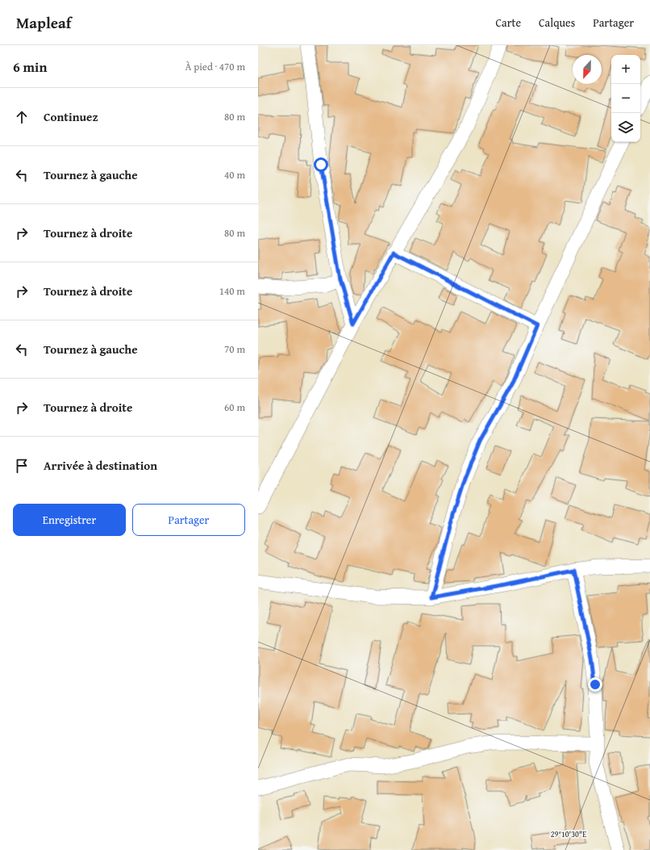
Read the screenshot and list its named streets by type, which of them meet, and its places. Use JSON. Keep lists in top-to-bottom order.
{
  "north": "bottom",
  "page": {
    "header": "Mapleaf",
    "nav": ["Carte", "Calques", "Partager"],
    "heading": ["6 min", "À pied · 470 m"],
    "map_buttons": ["+", "−"],
    "list": [
      ["Continuez", "80 m"],
      ["Tournez à gauche", "40 m"],
      ["Tournez à droite", "80 m"],
      ["Tournez à droite", "140 m"],
      ["Tournez à gauche", "70 m"],
      ["Tournez à droite", "60 m"],
      "Arrivée à destination"
    ],
    "buttons": ["Enregistrer", "Partager"]
  },
  "coordinates": ["29°10'30\"E"]
}
